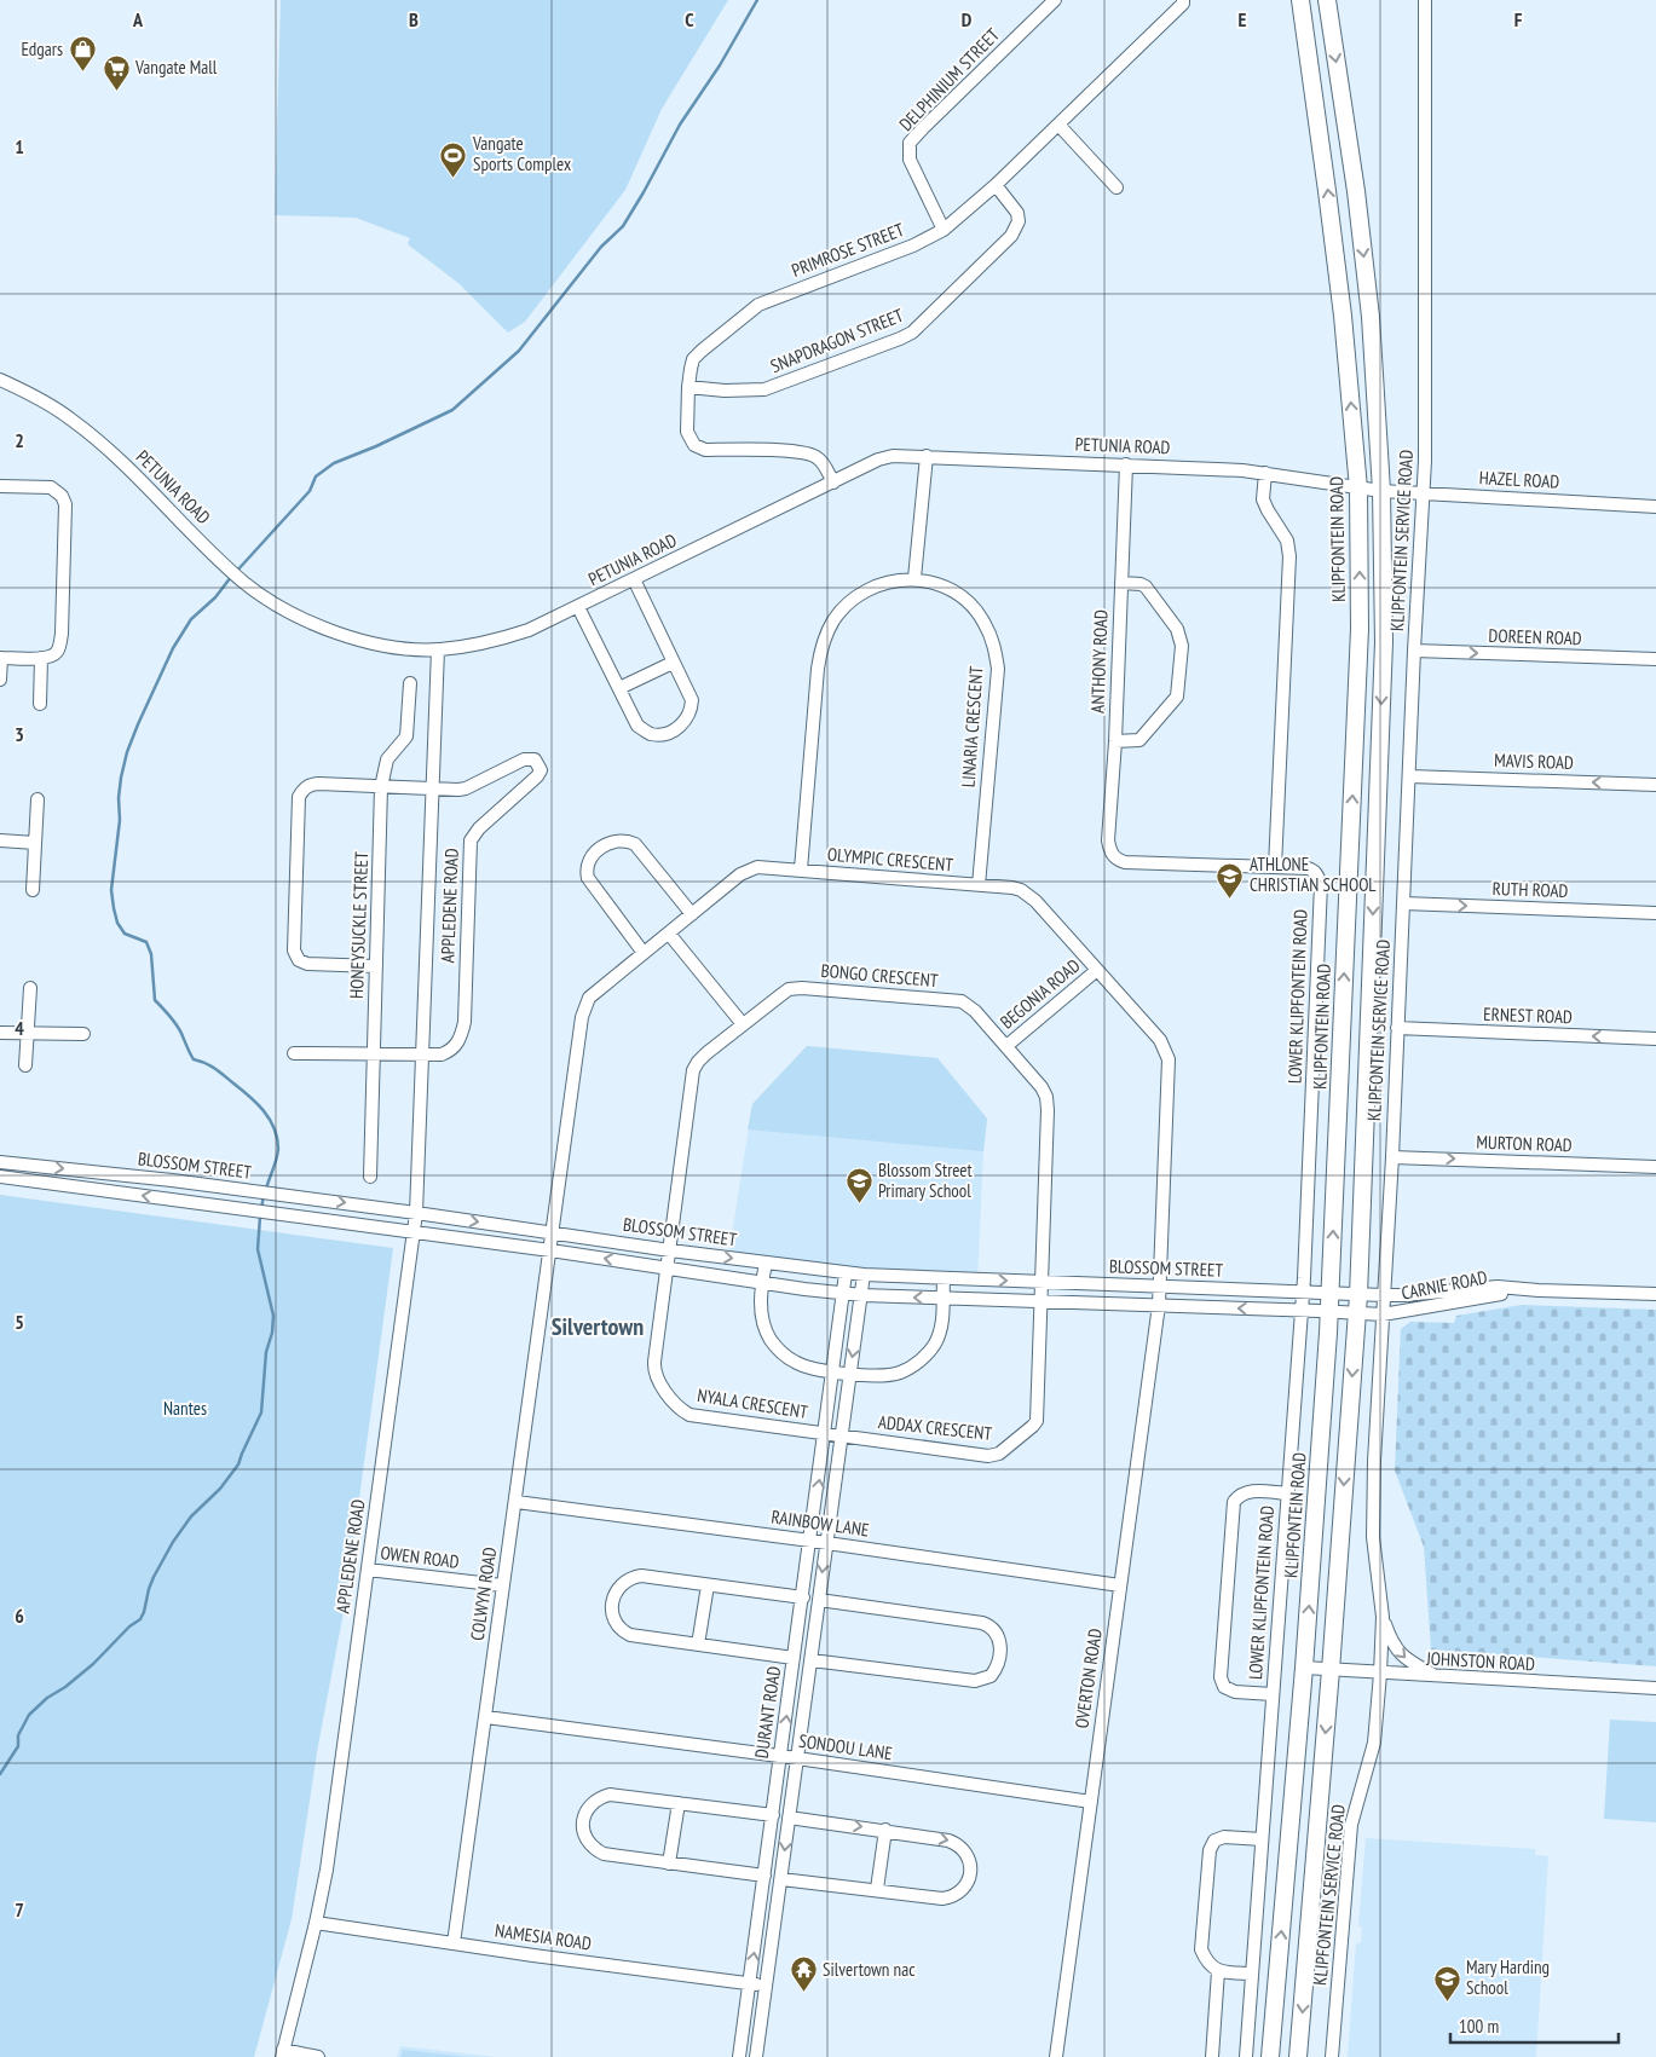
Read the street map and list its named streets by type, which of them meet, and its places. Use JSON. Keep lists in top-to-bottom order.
{
  "streets": {
    "main road": ["KLIPFONTEIN ROAD"],
    "street": [
      "DELPHINIUM STREET",
      "PRIMROSE STREET",
      "SNAPDRAGON STREET",
      "PETUNIA ROAD",
      "HAZEL ROAD",
      "KLIPFONTEIN SERVICE ROAD",
      "DOREEN ROAD",
      "ANTHONY ROAD",
      "LINARIA CRESCENT",
      "MAVIS ROAD",
      "OLYMPIC CRESCENT",
      "RUTH ROAD",
      "APPLEDENE ROAD",
      "HONEYSUCKLE STREET",
      "BONGO CRESCENT",
      "BEGONIA ROAD",
      "LOWER KLIPFONTEIN ROAD",
      "ERNEST ROAD",
      "MURTON ROAD",
      "BLOSSOM STREET",
      "CARNIE ROAD",
      "NYALA CRESCENT",
      "ADDAX CRESCENT",
      "RAINBOW LANE",
      "OWEN ROAD",
      "COLWYN ROAD",
      "JOHNSTON ROAD",
      "OVERTON ROAD",
      "DURANT ROAD",
      "SONDOU LANE",
      "NAMESIA ROAD"
    ]
  },
  "crossings": [
    ["DELPHINIUM STREET", "PRIMROSE STREET"],
    ["PRIMROSE STREET", "SNAPDRAGON STREET"],
    ["PRIMROSE STREET", "PETUNIA ROAD"],
    ["PETUNIA ROAD", "HAZEL ROAD"],
    ["PETUNIA ROAD", "KLIPFONTEIN ROAD"],
    ["PETUNIA ROAD", "ANTHONY ROAD"],
    ["PETUNIA ROAD", "APPLEDENE ROAD"],
    ["HAZEL ROAD", "KLIPFONTEIN SERVICE ROAD"],
    ["KLIPFONTEIN ROAD", "BLOSSOM STREET"],
    ["KLIPFONTEIN ROAD", "JOHNSTON ROAD"],
    ["KLIPFONTEIN SERVICE ROAD", "DOREEN ROAD"],
    ["KLIPFONTEIN SERVICE ROAD", "MAVIS ROAD"],
    ["KLIPFONTEIN SERVICE ROAD", "RUTH ROAD"],
    ["KLIPFONTEIN SERVICE ROAD", "ERNEST ROAD"],
    ["KLIPFONTEIN SERVICE ROAD", "MURTON ROAD"],
    ["KLIPFONTEIN SERVICE ROAD", "CARNIE ROAD"],
    ["KLIPFONTEIN SERVICE ROAD", "JOHNSTON ROAD"],
    ["ANTHONY ROAD", "LOWER KLIPFONTEIN ROAD"],
    ["LINARIA CRESCENT", "OLYMPIC CRESCENT"],
    ["OLYMPIC CRESCENT", "BEGONIA ROAD"],
    ["OLYMPIC CRESCENT", "BLOSSOM STREET"],
    ["OLYMPIC CRESCENT", "COLWYN ROAD"],
    ["OLYMPIC CRESCENT", "OVERTON ROAD"],
    ["APPLEDENE ROAD", "BLOSSOM STREET"],
    ["APPLEDENE ROAD", "OWEN ROAD"],
    ["APPLEDENE ROAD", "NAMESIA ROAD"],
    ["BONGO CRESCENT", "BEGONIA ROAD"],
    ["BONGO CRESCENT", "BLOSSOM STREET"],
    ["BONGO CRESCENT", "NYALA CRESCENT"],
    ["BONGO CRESCENT", "ADDAX CRESCENT"],
    ["LOWER KLIPFONTEIN ROAD", "BLOSSOM STREET"],
    ["BLOSSOM STREET", "CARNIE ROAD"],
    ["BLOSSOM STREET", "NYALA CRESCENT"],
    ["BLOSSOM STREET", "ADDAX CRESCENT"],
    ["BLOSSOM STREET", "COLWYN ROAD"],
    ["BLOSSOM STREET", "OVERTON ROAD"],
    ["BLOSSOM STREET", "DURANT ROAD"],
    ["NYALA CRESCENT", "ADDAX CRESCENT"],
    ["NYALA CRESCENT", "DURANT ROAD"],
    ["ADDAX CRESCENT", "DURANT ROAD"],
    ["RAINBOW LANE", "COLWYN ROAD"],
    ["RAINBOW LANE", "OVERTON ROAD"],
    ["RAINBOW LANE", "DURANT ROAD"],
    ["OWEN ROAD", "COLWYN ROAD"],
    ["COLWYN ROAD", "SONDOU LANE"],
    ["COLWYN ROAD", "NAMESIA ROAD"],
    ["OVERTON ROAD", "SONDOU LANE"],
    ["DURANT ROAD", "SONDOU LANE"],
    ["DURANT ROAD", "NAMESIA ROAD"]
  ],
  "one_way": [
    "DOREEN ROAD",
    "MAVIS ROAD",
    "RUTH ROAD",
    "ERNEST ROAD",
    "MURTON ROAD"
  ],
  "districts": ["Silvertown"],
  "parks": ["Nantes"],
  "places": {
    "shop": ["Edgars"],
    "supermarket": ["Vangate Mall"],
    "sports": ["Vangate Sports Complex"],
    "school or university": ["ATHLONE CHRISTIAN SCHOOL", "Blossom Street Primary School", "Mary Harding School"],
    "temple": ["Silvertown nac"]
  },
  "scale_bar": "100 m",
  "grid": {
    "columns": [
      "A",
      "B",
      "C",
      "D",
      "E",
      "F"
    ],
    "rows": [
      "1",
      "2",
      "3",
      "4",
      "5",
      "6",
      "7"
    ]
  }
}
